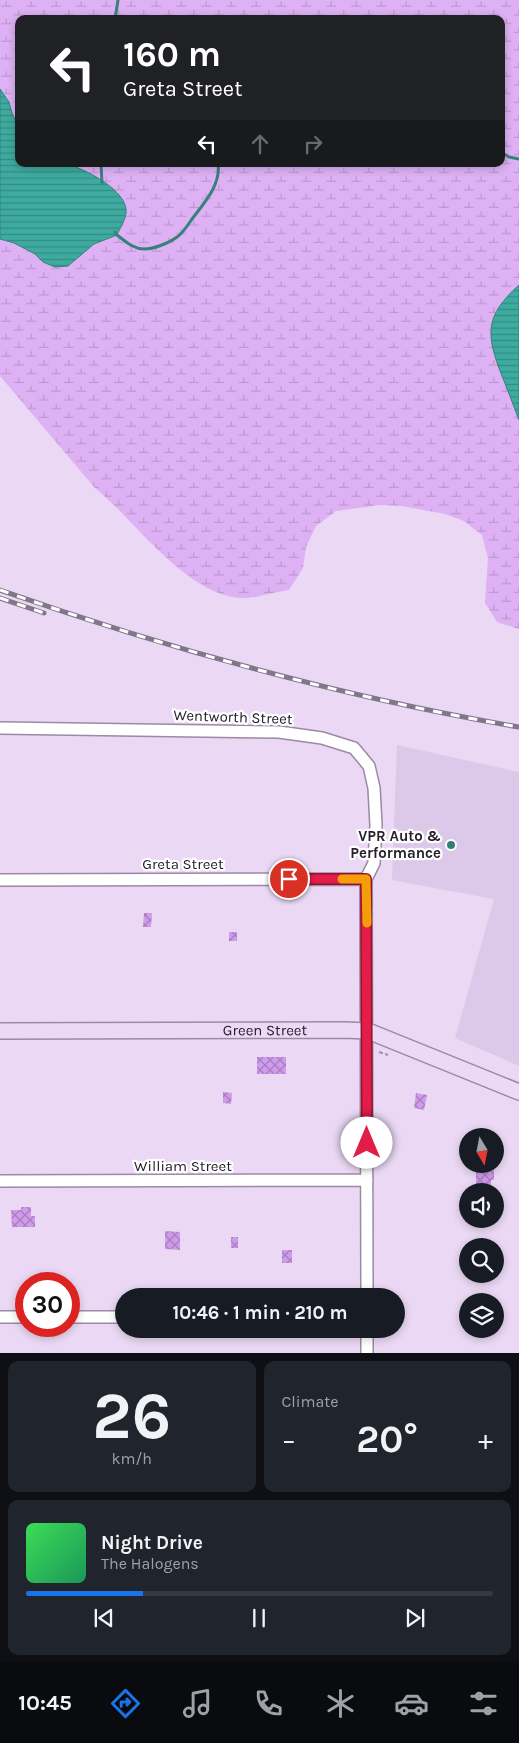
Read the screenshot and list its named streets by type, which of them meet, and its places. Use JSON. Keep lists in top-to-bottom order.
{
  "streets": {
    "street": [
      "Wentworth Street",
      "Greta Street",
      "Green Street",
      "William Street"
    ]
  },
  "crossings": [
    ["Wentworth Street", "Greta Street"]
  ],
  "places": ["VPR Auto & Performance"],
  "north": "bottom",
  "page": {
    "turn": ["160 m", "Greta Street"],
    "limit": "30",
    "trip": "10:46 · 1 min · 210 m",
    "tile": [
      ["26", "km/h"],
      "Climate"
    ],
    "heat": ["−", "20°", "+"],
    "song": ["Night Drive", "The Halogens"],
    "tabs": "10:45"
  }
}
